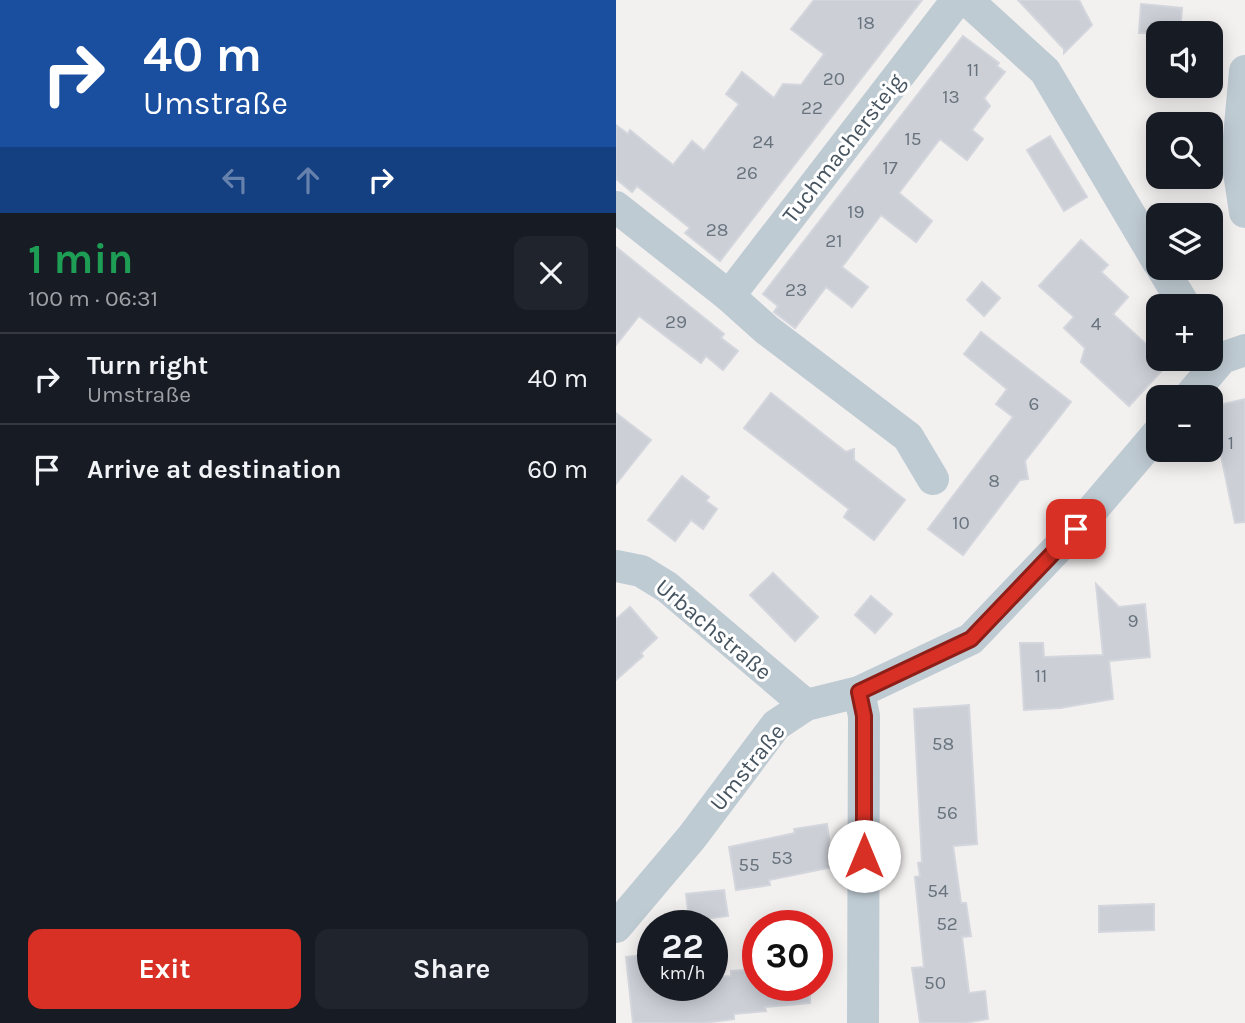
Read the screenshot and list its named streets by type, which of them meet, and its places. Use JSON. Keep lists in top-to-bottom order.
{
  "streets": {
    "street": ["Tuchmachersteig", "Urbachstraße", "Umstraße"]
  },
  "crossings": [
    ["Urbachstraße", "Umstraße"]
  ],
  "house_numbers": [
    "18",
    "11",
    "20",
    "13",
    "22",
    "15",
    "24",
    "17",
    "26",
    "19",
    "28",
    "21",
    "23",
    "29",
    "4",
    "6",
    "1",
    "8",
    "10",
    "9",
    "11",
    "58",
    "56",
    "53",
    "55",
    "54",
    "52",
    "50"
  ],
  "page": {
    "turn": ["40 m", "Umstraße"],
    "map_buttons": ["+", "−"],
    "heading": ["1 min", "100 m · 06:31"],
    "list": [
      {
        "name": "Turn right",
        "note": "Umstraße",
        "value": "40 m"
      },
      {
        "name": "Arrive at destination",
        "value": "60 m"
      }
    ],
    "speed": "22 km/h",
    "limit": "30",
    "buttons": ["Exit", "Share"]
  }
}
